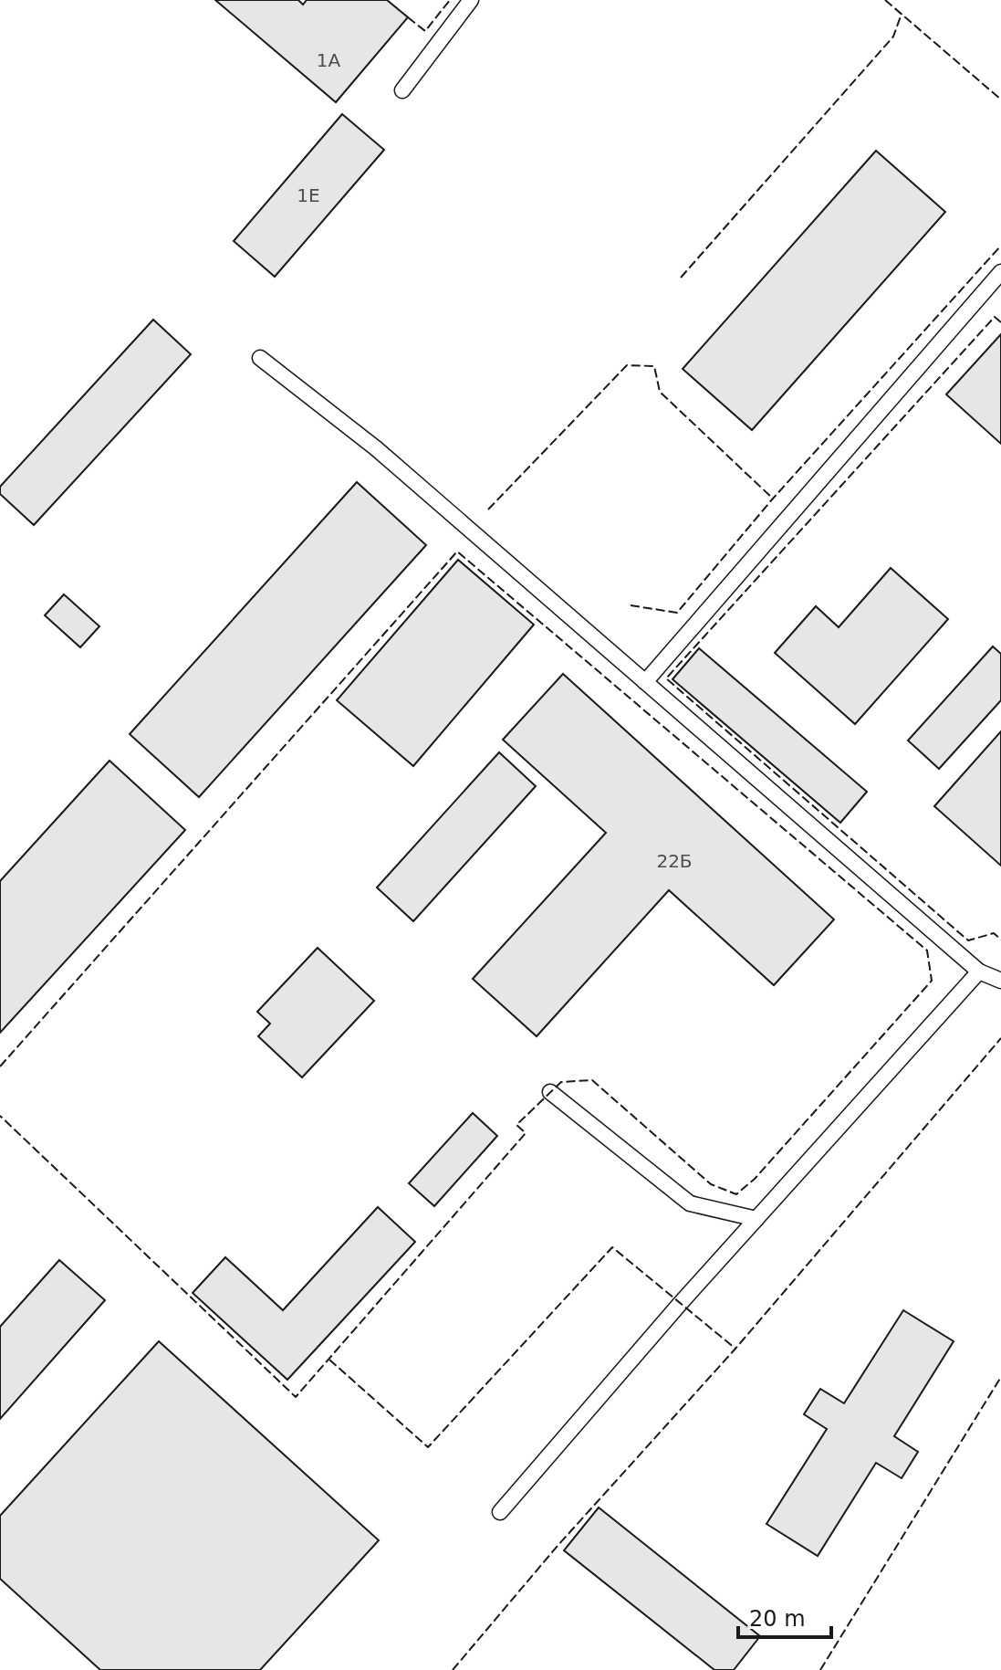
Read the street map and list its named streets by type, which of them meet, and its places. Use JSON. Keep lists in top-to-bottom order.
{
  "house_numbers": ["1А", "1Е", "22Б"],
  "scale_bar": "20 m"
}
